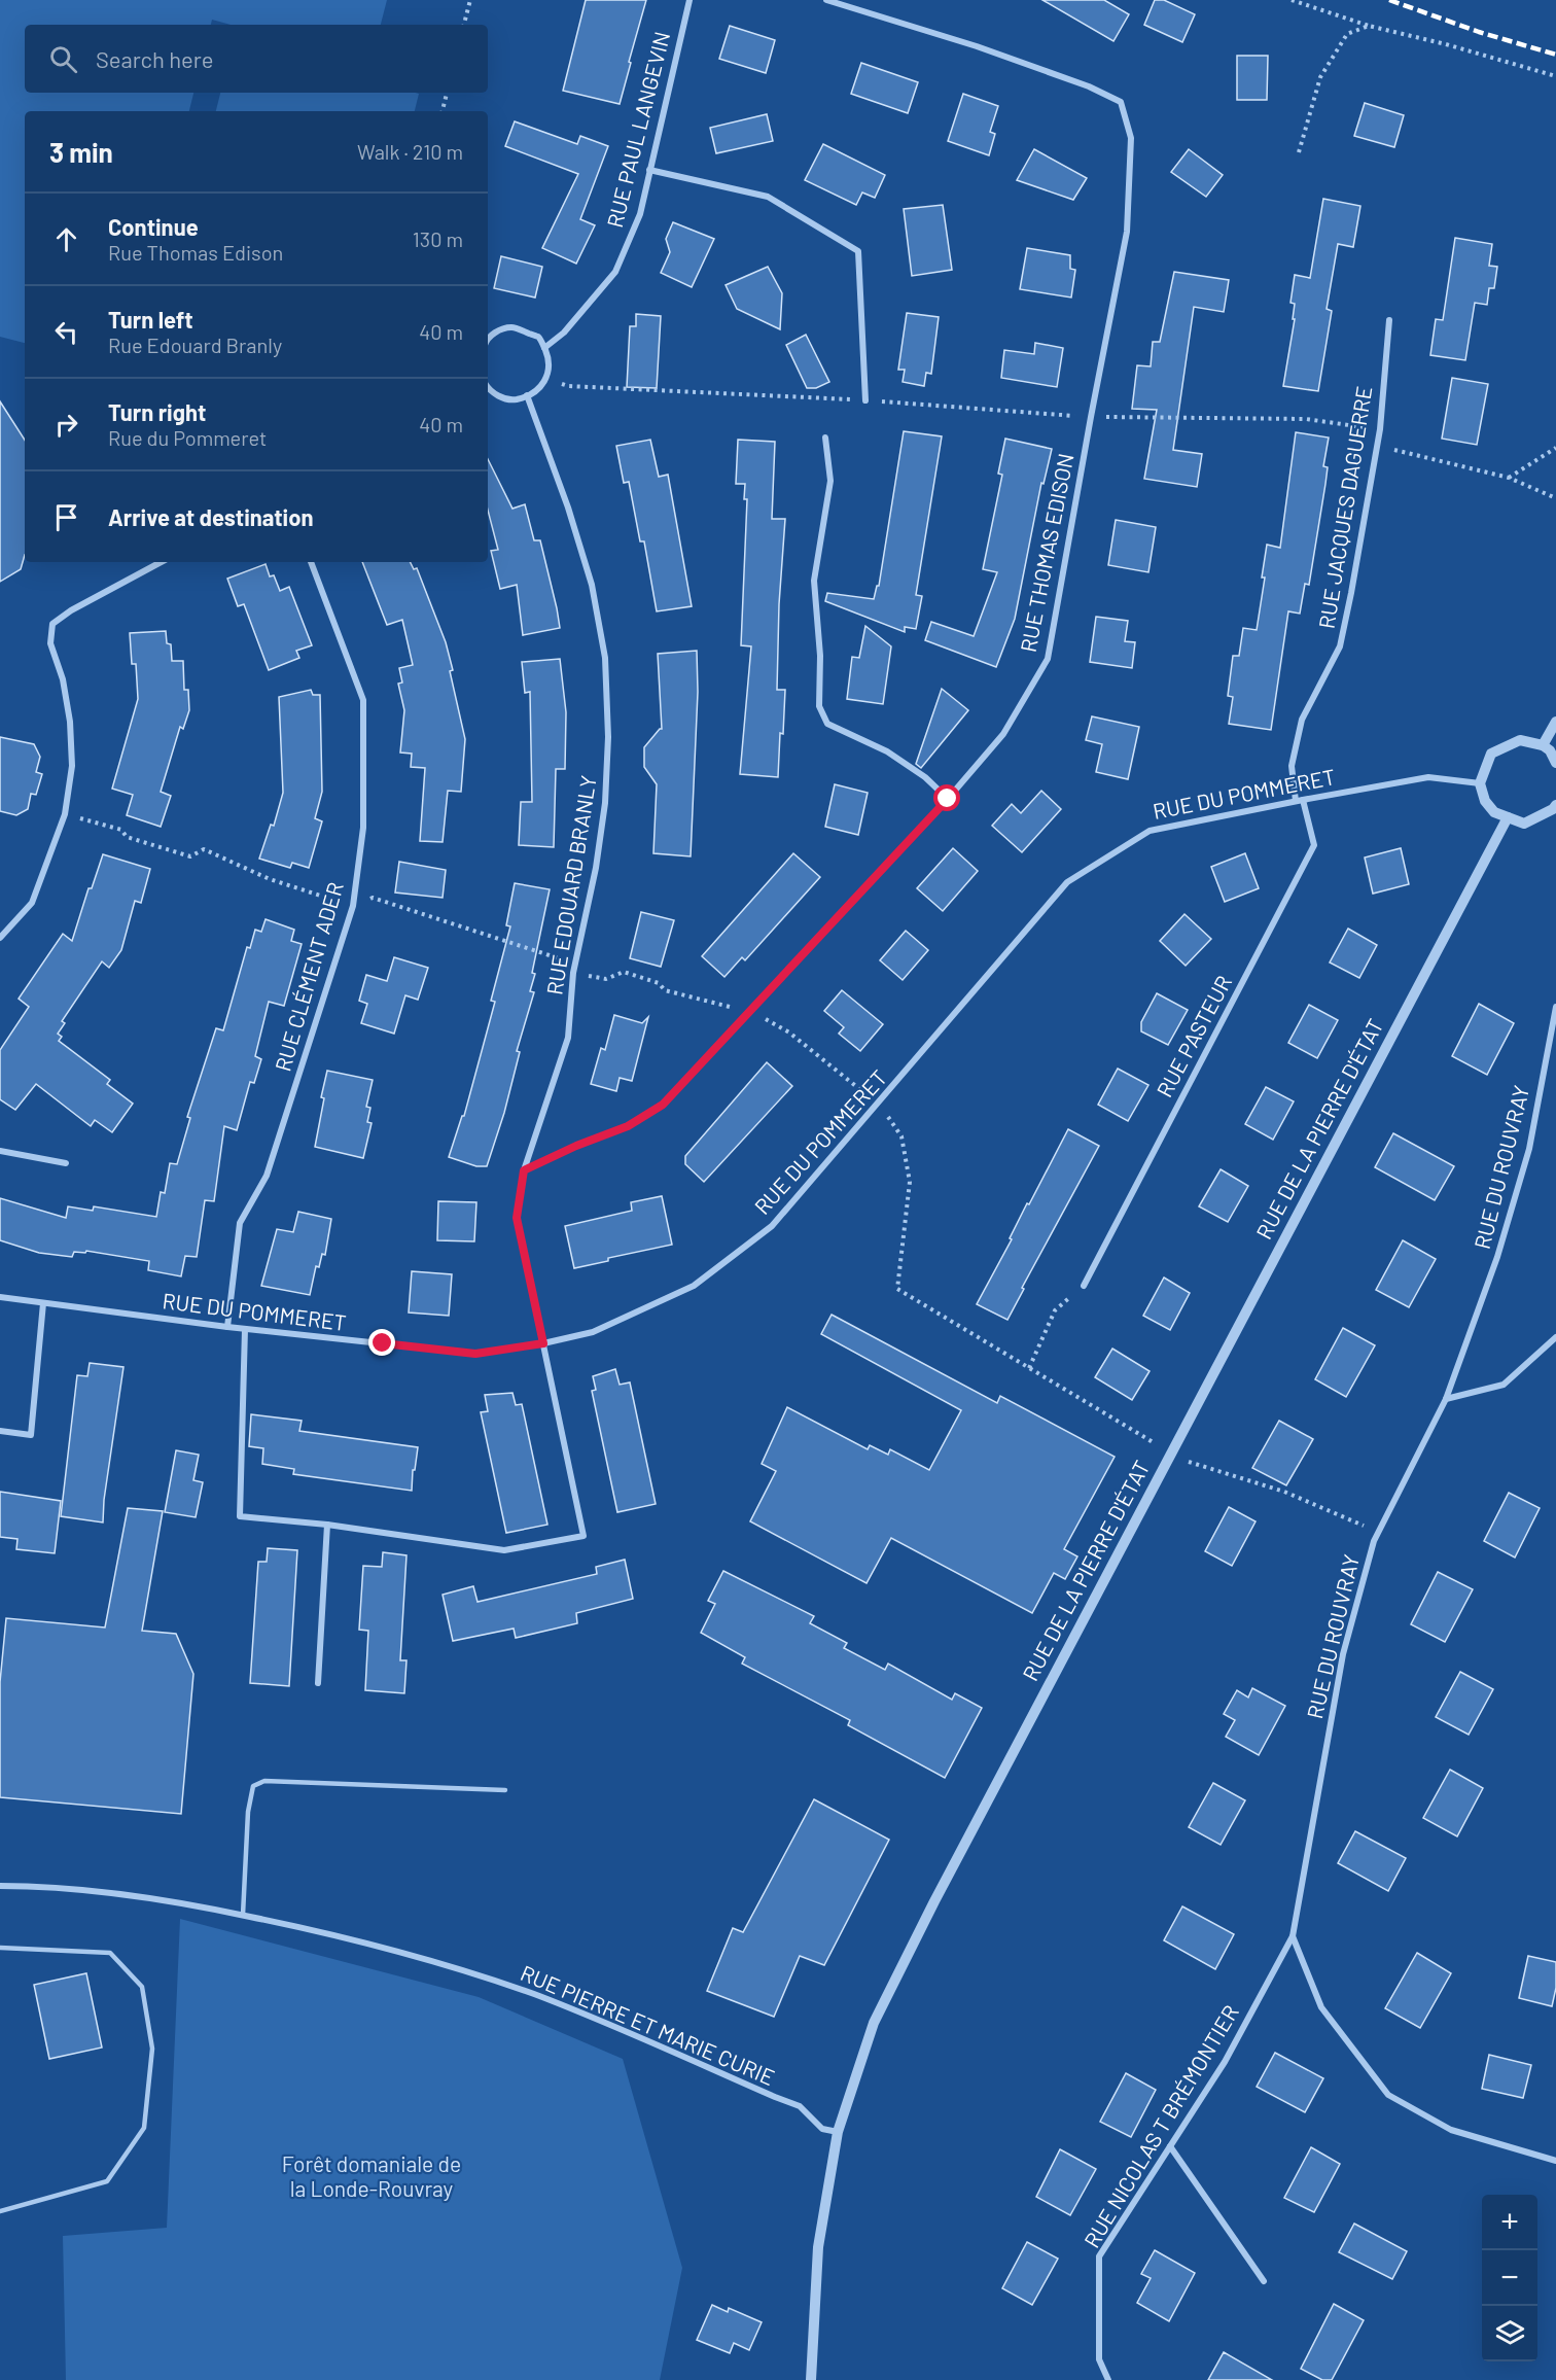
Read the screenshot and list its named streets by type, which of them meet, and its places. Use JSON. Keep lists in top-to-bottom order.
{
  "streets": {
    "street": [
      "RUE PAUL LANGEVIN",
      "RUE JACQUES DAGUERRE",
      "RUE THOMAS EDISON",
      "RUE DU POMMERET",
      "RUE EDOUARD BRANLY",
      "RUE CLÉMENT ADER",
      "RUE PASTEUR",
      "RUE DE LA PIERRE D'ÉTAT",
      "RUE DU ROUVRAY",
      "RUE PIERRE ET MARIE CURIE",
      "RUE NICOLAS T BRÉMONTIER"
    ]
  },
  "crossings": [
    ["RUE JACQUES DAGUERRE", "RUE DU POMMERET"],
    ["RUE JACQUES DAGUERRE", "RUE PASTEUR"],
    ["RUE THOMAS EDISON", "RUE EDOUARD BRANLY"],
    ["RUE DU POMMERET", "RUE EDOUARD BRANLY"],
    ["RUE DU POMMERET", "RUE CLÉMENT ADER"],
    ["RUE DU POMMERET", "RUE PASTEUR"],
    ["RUE DE LA PIERRE D'ÉTAT", "RUE PIERRE ET MARIE CURIE"],
    ["RUE DU ROUVRAY", "RUE NICOLAS T BRÉMONTIER"]
  ],
  "parks": ["Forêt domaniale de la Londe-Rouvray"],
  "page": {
    "search": "Search here",
    "heading": ["3 min", "Walk · 210 m"],
    "list": [
      ["Continue", "Rue Thomas Edison", "130 m"],
      ["Turn left", "Rue Edouard Branly", "40 m"],
      ["Turn right", "Rue du Pommeret", "40 m"],
      "Arrive at destination"
    ],
    "map_buttons": ["+", "−"]
  }
}
